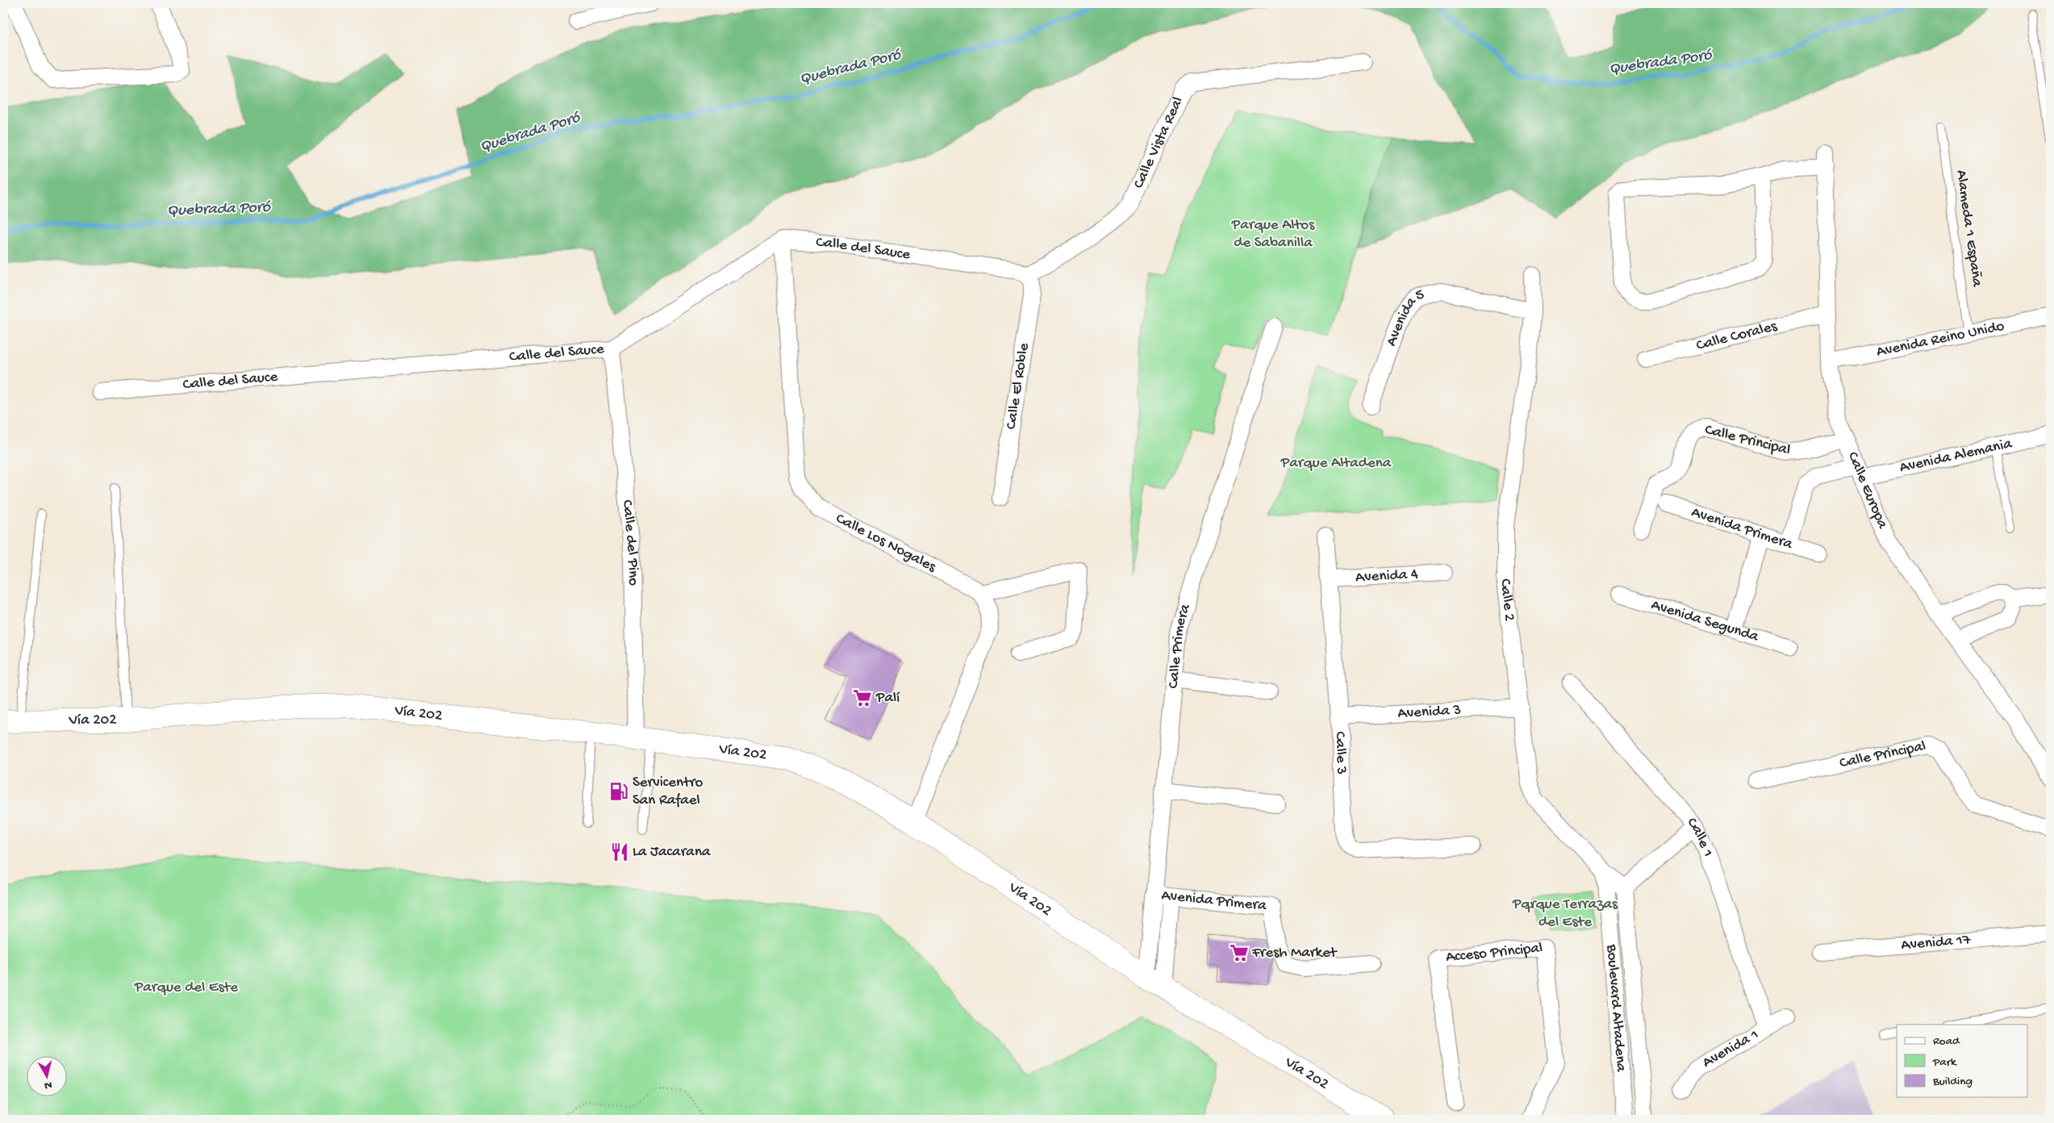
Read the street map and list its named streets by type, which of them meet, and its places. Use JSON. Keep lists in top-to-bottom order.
{
  "streets": {
    "main road": ["Vía 202"],
    "street": [
      "Calle Vista Real",
      "Calle del Sauce",
      "Avenida 5",
      "Calle Corales",
      "Avenida Reino Unido",
      "Calle El Roble",
      "Calle Principal",
      "Avenida Alemania",
      "Calle Europa",
      "Avenida Primera",
      "Calle del Pino",
      "Calle Los Nogales",
      "Avenida 4",
      "Calle 2",
      "Avenida Segunda",
      "Calle Primera",
      "Avenida 3",
      "Calle 3",
      "Calle 1",
      "Avenida 17",
      "Acceso Principal",
      "Boulevard Altadena",
      "Avenida 1"
    ],
    "lane": ["Alameda 1 España"]
  },
  "crossings": [
    ["Calle Vista Real", "Calle del Sauce"],
    ["Calle Vista Real", "Calle El Roble"],
    ["Alameda 1 España", "Avenida Reino Unido"],
    ["Calle del Sauce", "Calle El Roble"],
    ["Calle del Sauce", "Calle del Pino"],
    ["Calle del Sauce", "Calle Los Nogales"],
    ["Avenida 5", "Calle 2"],
    ["Calle Corales", "Calle Europa"],
    ["Avenida Reino Unido", "Calle Europa"],
    ["Calle Principal", "Calle Europa"],
    ["Avenida Alemania", "Calle Europa"],
    ["Avenida Primera", "Calle Primera"],
    ["Calle del Pino", "Vía 202"],
    ["Avenida 4", "Calle 3"],
    ["Calle 2", "Avenida 3"],
    ["Calle 2", "Boulevard Altadena"],
    ["Calle Primera", "Vía 202"],
    ["Avenida 3", "Calle 3"],
    ["Calle 1", "Avenida 1"]
  ],
  "water": ["Quebrada Poró"],
  "parks": [
    "Parque Altos de Sabanilla",
    "Parque Altadena",
    "Pqrque Terrazas del Este",
    "Parque del Este"
  ],
  "places": {
    "supermarket": ["Palí", "Fresh Market"],
    "fuel station": ["Servicentro San Rafael"],
    "restaurant": ["La Jacarana"]
  },
  "legend": ["Road", "Park", "Building"],
  "north": "bottom"
}
